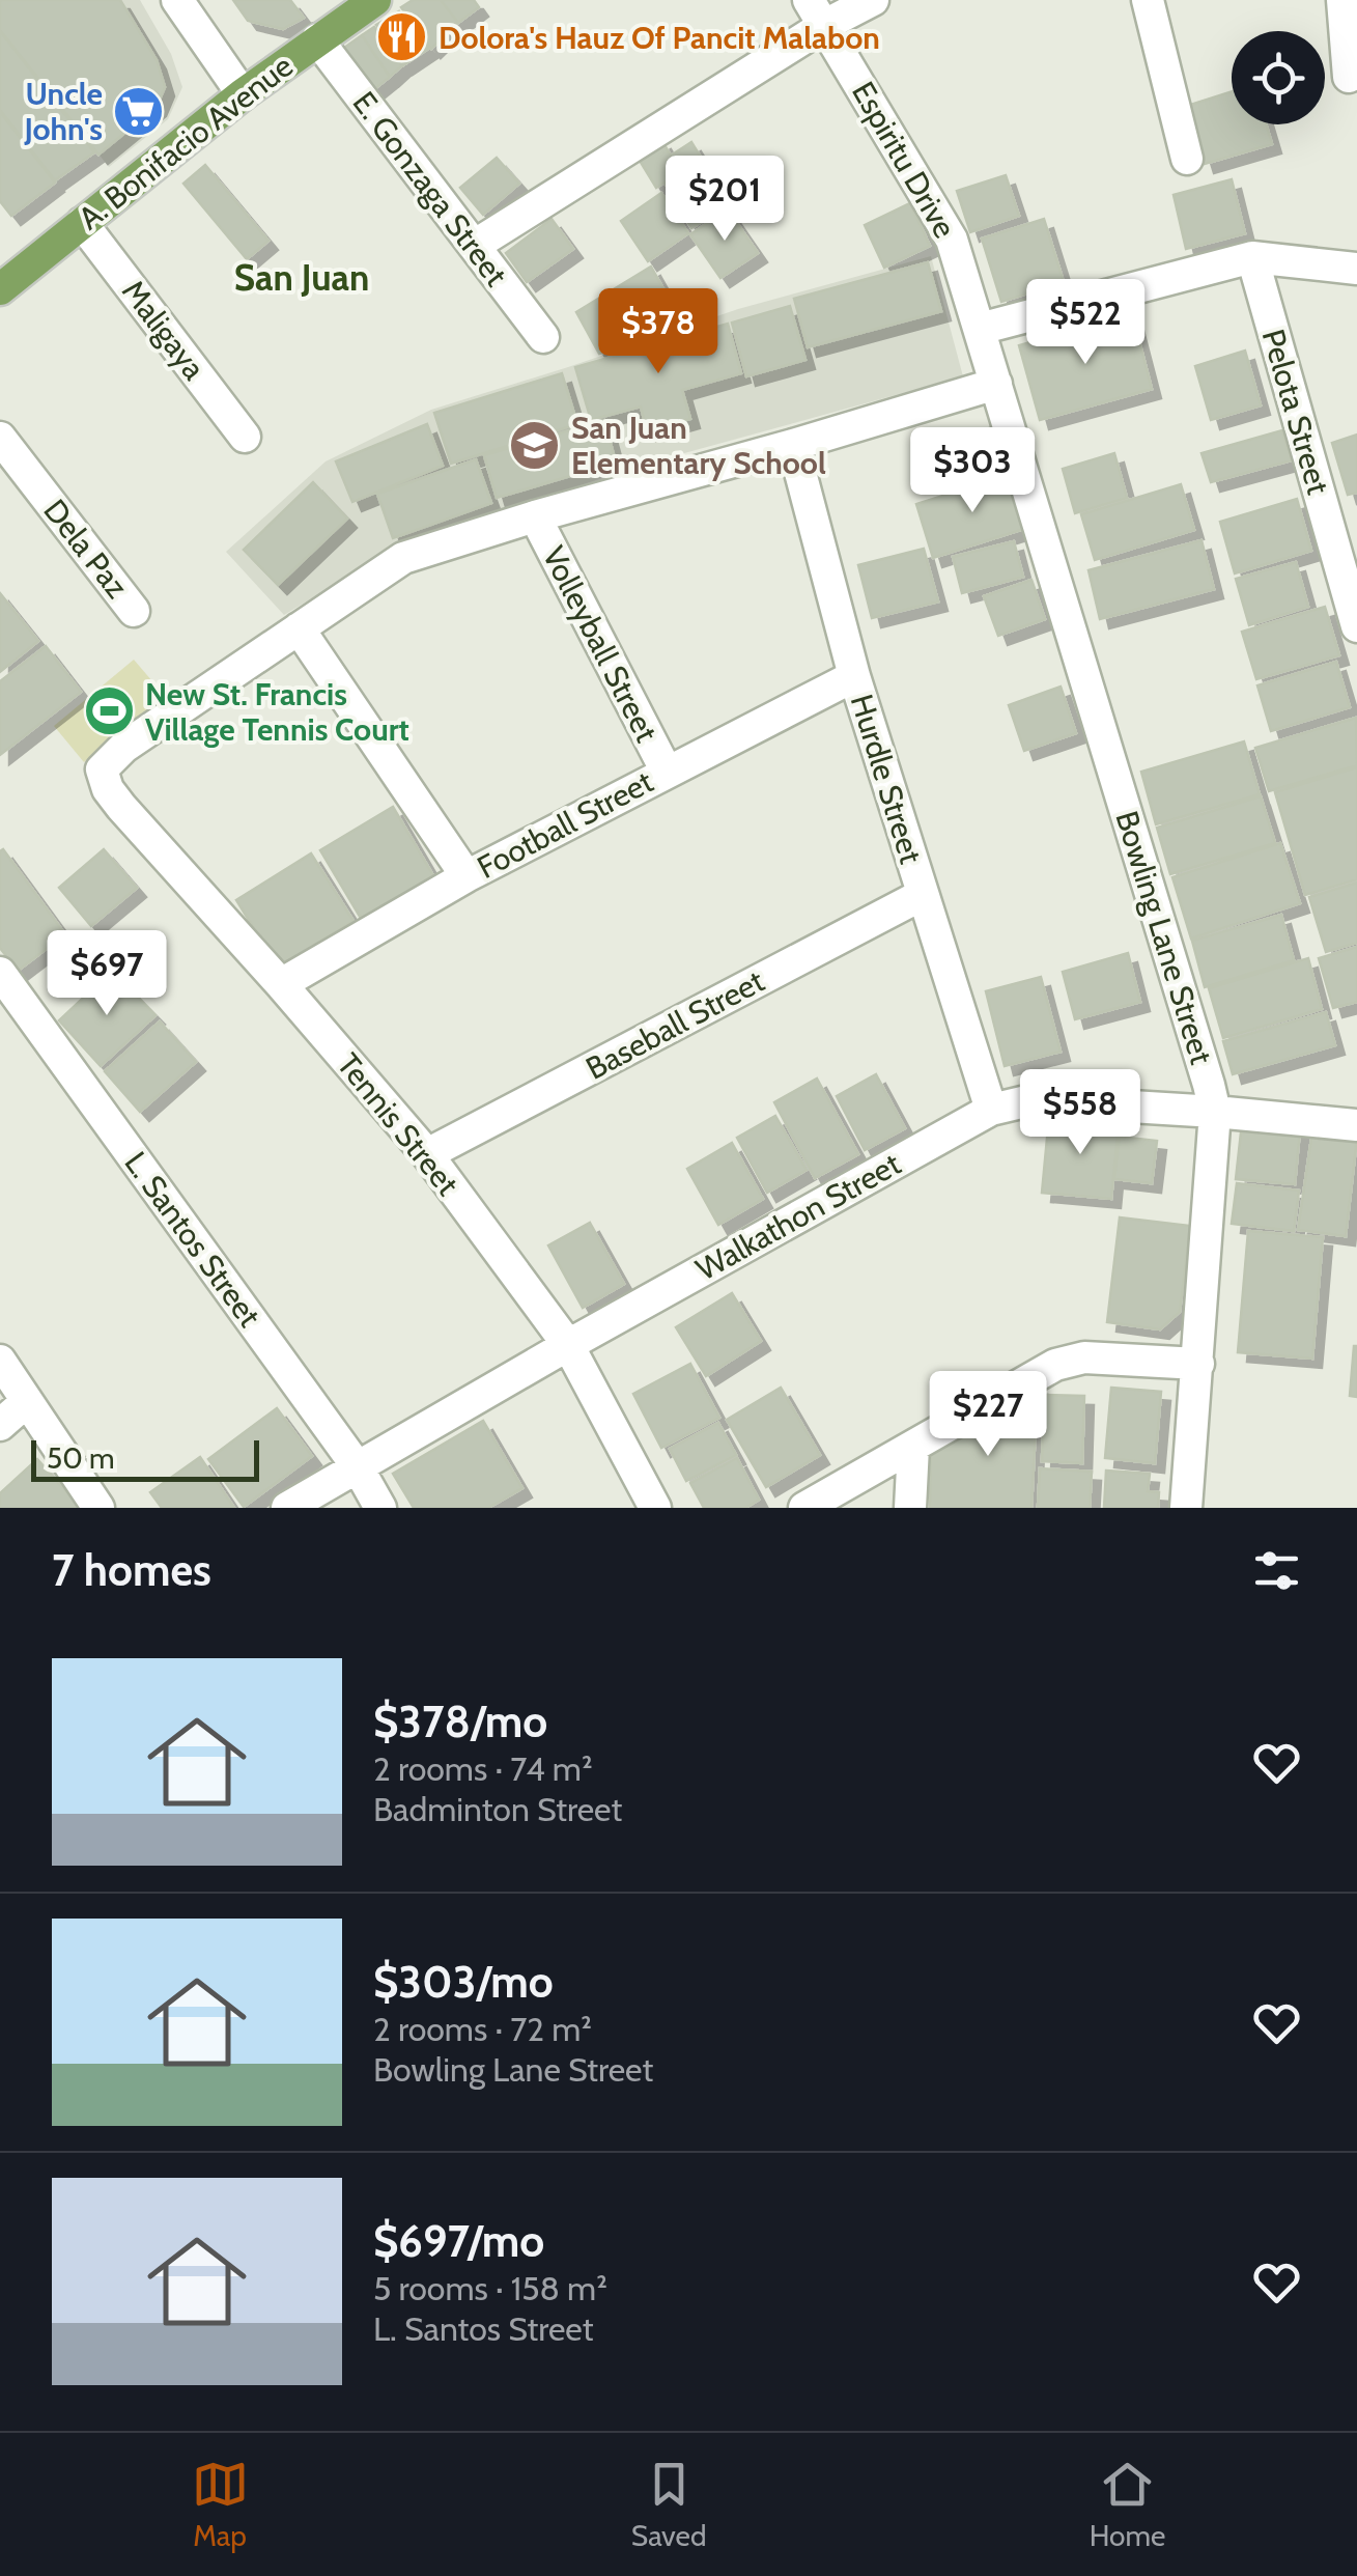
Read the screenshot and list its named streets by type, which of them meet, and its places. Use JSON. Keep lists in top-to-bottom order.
{
  "streets": {
    "main road": ["A. Bonifacio Avenue"],
    "street": [
      "Espiritu Drive",
      "E. Gonzaga Street",
      "Maligaya",
      "Pelota Street",
      "Dela Paz",
      "Volleyball Street",
      "Hurdle Street",
      "Football Street",
      "Bowling Lane Street",
      "Baseball Street",
      "Tennis Street",
      "Walkathon Street",
      "L. Santos Street"
    ]
  },
  "crossings": [
    ["A. Bonifacio Avenue", "E. Gonzaga Street"],
    ["A. Bonifacio Avenue", "Maligaya"],
    ["Espiritu Drive", "Bowling Lane Street"],
    ["Volleyball Street", "Football Street"],
    ["Hurdle Street", "Football Street"],
    ["Hurdle Street", "Baseball Street"],
    ["Hurdle Street", "Walkathon Street"],
    ["Football Street", "Tennis Street"],
    ["Bowling Lane Street", "Walkathon Street"],
    ["Baseball Street", "Tennis Street"],
    ["Tennis Street", "Walkathon Street"],
    ["Walkathon Street", "L. Santos Street"]
  ],
  "districts": ["San Juan"],
  "places": {
    "restaurant": ["Dolora's Hauz Of Pancit Malabon"],
    "supermarket": ["Uncle John's"],
    "school or university": ["San Juan Elementary School"],
    "sports": ["New St. Francis Village Tennis Court"]
  },
  "scale_bar": "50 m",
  "page": {
    "price": [
      "$201",
      "$522",
      "$378",
      "$303",
      "$697",
      "$558",
      "$227"
    ],
    "scale": "50 m",
    "heading": "7 homes",
    "list": [
      {
        "name": "$378/mo",
        "note": "2 rooms · 74 m² · Badminton Street"
      },
      {
        "name": "$303/mo",
        "note": "2 rooms · 72 m² · Bowling Lane Street"
      },
      {
        "name": "$697/mo",
        "note": "5 rooms · 158 m² · L. Santos Street"
      }
    ],
    "tabs": ["Map", "Saved", "Home"]
  }
}
